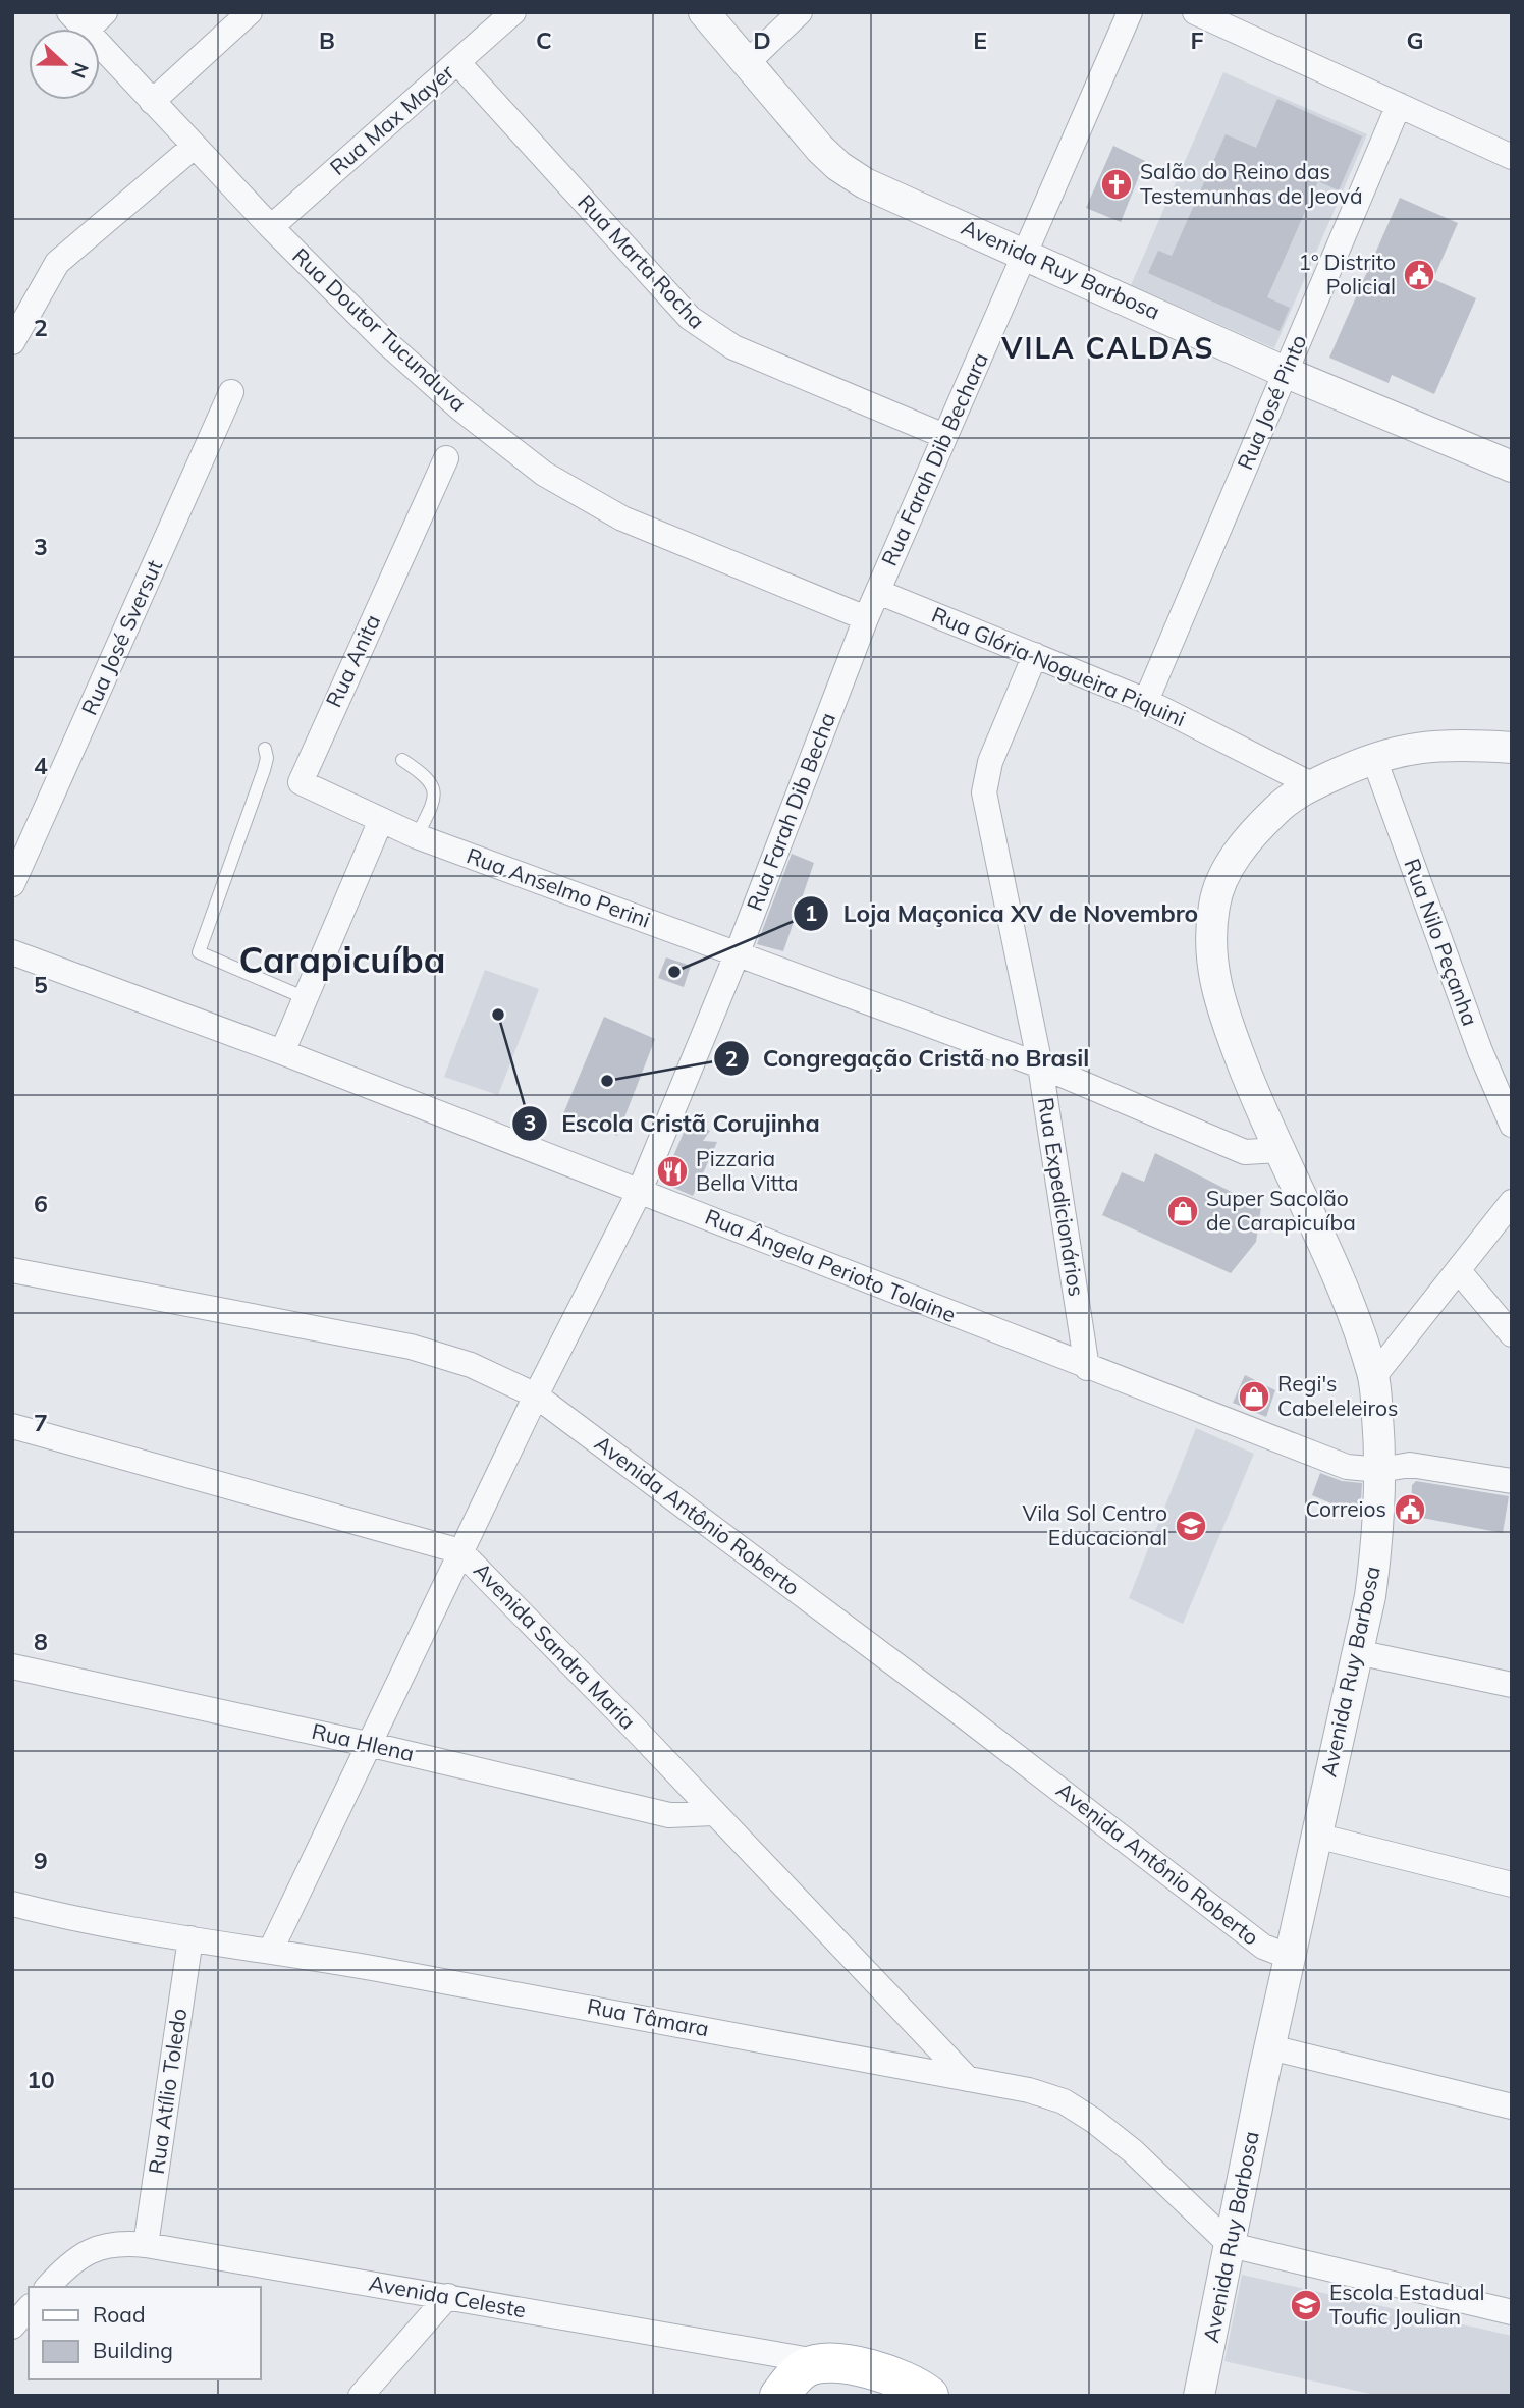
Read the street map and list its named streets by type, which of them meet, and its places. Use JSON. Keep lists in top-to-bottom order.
{
  "streets": {
    "main road": ["Avenida Celeste"],
    "street": [
      "Rua Max Mayer",
      "Rua Marta Rocha",
      "Avenida Ruy Barbosa",
      "Rua Doutor Tucunduva",
      "Rua José Pinto",
      "Rua Farah Dib Bechara",
      "Rua José Sversut",
      "Rua Anita",
      "Rua Glória Nogueira Piquini",
      "Rua Farah Dib Becha",
      "Rua Anselmo Perini",
      "Rua Nilo Peçanha",
      "Rua Expedicionários",
      "Rua Ângela Perioto Tolaine",
      "Avenida Antônio Roberto",
      "Avenida Sandra Maria",
      "Rua Hlena",
      "Rua Tâmara",
      "Rua Atílio Toledo"
    ]
  },
  "crossings": [
    ["Rua Max Mayer", "Rua Marta Rocha"],
    ["Rua Max Mayer", "Rua Doutor Tucunduva"],
    ["Rua Marta Rocha", "Rua Farah Dib Bechara"],
    ["Avenida Ruy Barbosa", "Rua José Pinto"],
    ["Avenida Ruy Barbosa", "Rua Farah Dib Bechara"],
    ["Avenida Ruy Barbosa", "Rua Glória Nogueira Piquini"],
    ["Avenida Ruy Barbosa", "Rua Anselmo Perini"],
    ["Avenida Ruy Barbosa", "Rua Nilo Peçanha"],
    ["Avenida Ruy Barbosa", "Rua Ângela Perioto Tolaine"],
    ["Avenida Ruy Barbosa", "Avenida Antônio Roberto"],
    ["Avenida Ruy Barbosa", "Rua Tâmara"],
    ["Rua Doutor Tucunduva", "Rua Farah Dib Becha"],
    ["Rua José Pinto", "Rua Glória Nogueira Piquini"],
    ["Rua Farah Dib Bechara", "Rua Glória Nogueira Piquini"],
    ["Rua Farah Dib Bechara", "Rua Farah Dib Becha"],
    ["Rua Anita", "Rua Anselmo Perini"],
    ["Rua Glória Nogueira Piquini", "Rua Farah Dib Becha"],
    ["Rua Glória Nogueira Piquini", "Rua Expedicionários"],
    ["Rua Farah Dib Becha", "Rua Anselmo Perini"],
    ["Rua Farah Dib Becha", "Rua Ângela Perioto Tolaine"],
    ["Rua Farah Dib Becha", "Avenida Antônio Roberto"],
    ["Rua Farah Dib Becha", "Avenida Sandra Maria"],
    ["Rua Farah Dib Becha", "Rua Hlena"],
    ["Rua Farah Dib Becha", "Rua Tâmara"],
    ["Rua Anselmo Perini", "Rua Expedicionários"],
    ["Rua Expedicionários", "Rua Ângela Perioto Tolaine"],
    ["Avenida Sandra Maria", "Rua Hlena"],
    ["Avenida Sandra Maria", "Rua Tâmara"],
    ["Rua Tâmara", "Rua Atílio Toledo"],
    ["Rua Atílio Toledo", "Avenida Celeste"]
  ],
  "districts": ["VILA CALDAS", "Carapicuíba"],
  "places": {
    "church": ["Salão do Reino das Testemunhas de Jeová"],
    "public building": ["1º Distrito Policial", "Correios"],
    "other": ["Loja Maçonica XV de Novembro", "Escola Cristã Corujinha", "Congregação Cristã no Brasil"],
    "restaurant": ["Pizzaria Bella Vitta"],
    "shop": ["Super Sacolão de Carapicuíba", "Regi's Cabeleleiros"],
    "school or university": ["Vila Sol Centro Educacional", "Escola Estadual Toufic Joulian"]
  },
  "legend": ["Road", "Building"],
  "north": "right",
  "grid": {
    "columns": [
      "B",
      "C",
      "D",
      "E",
      "F",
      "G"
    ],
    "rows": [
      "2",
      "3",
      "4",
      "5",
      "6",
      "7",
      "8",
      "9",
      "10"
    ]
  }
}
